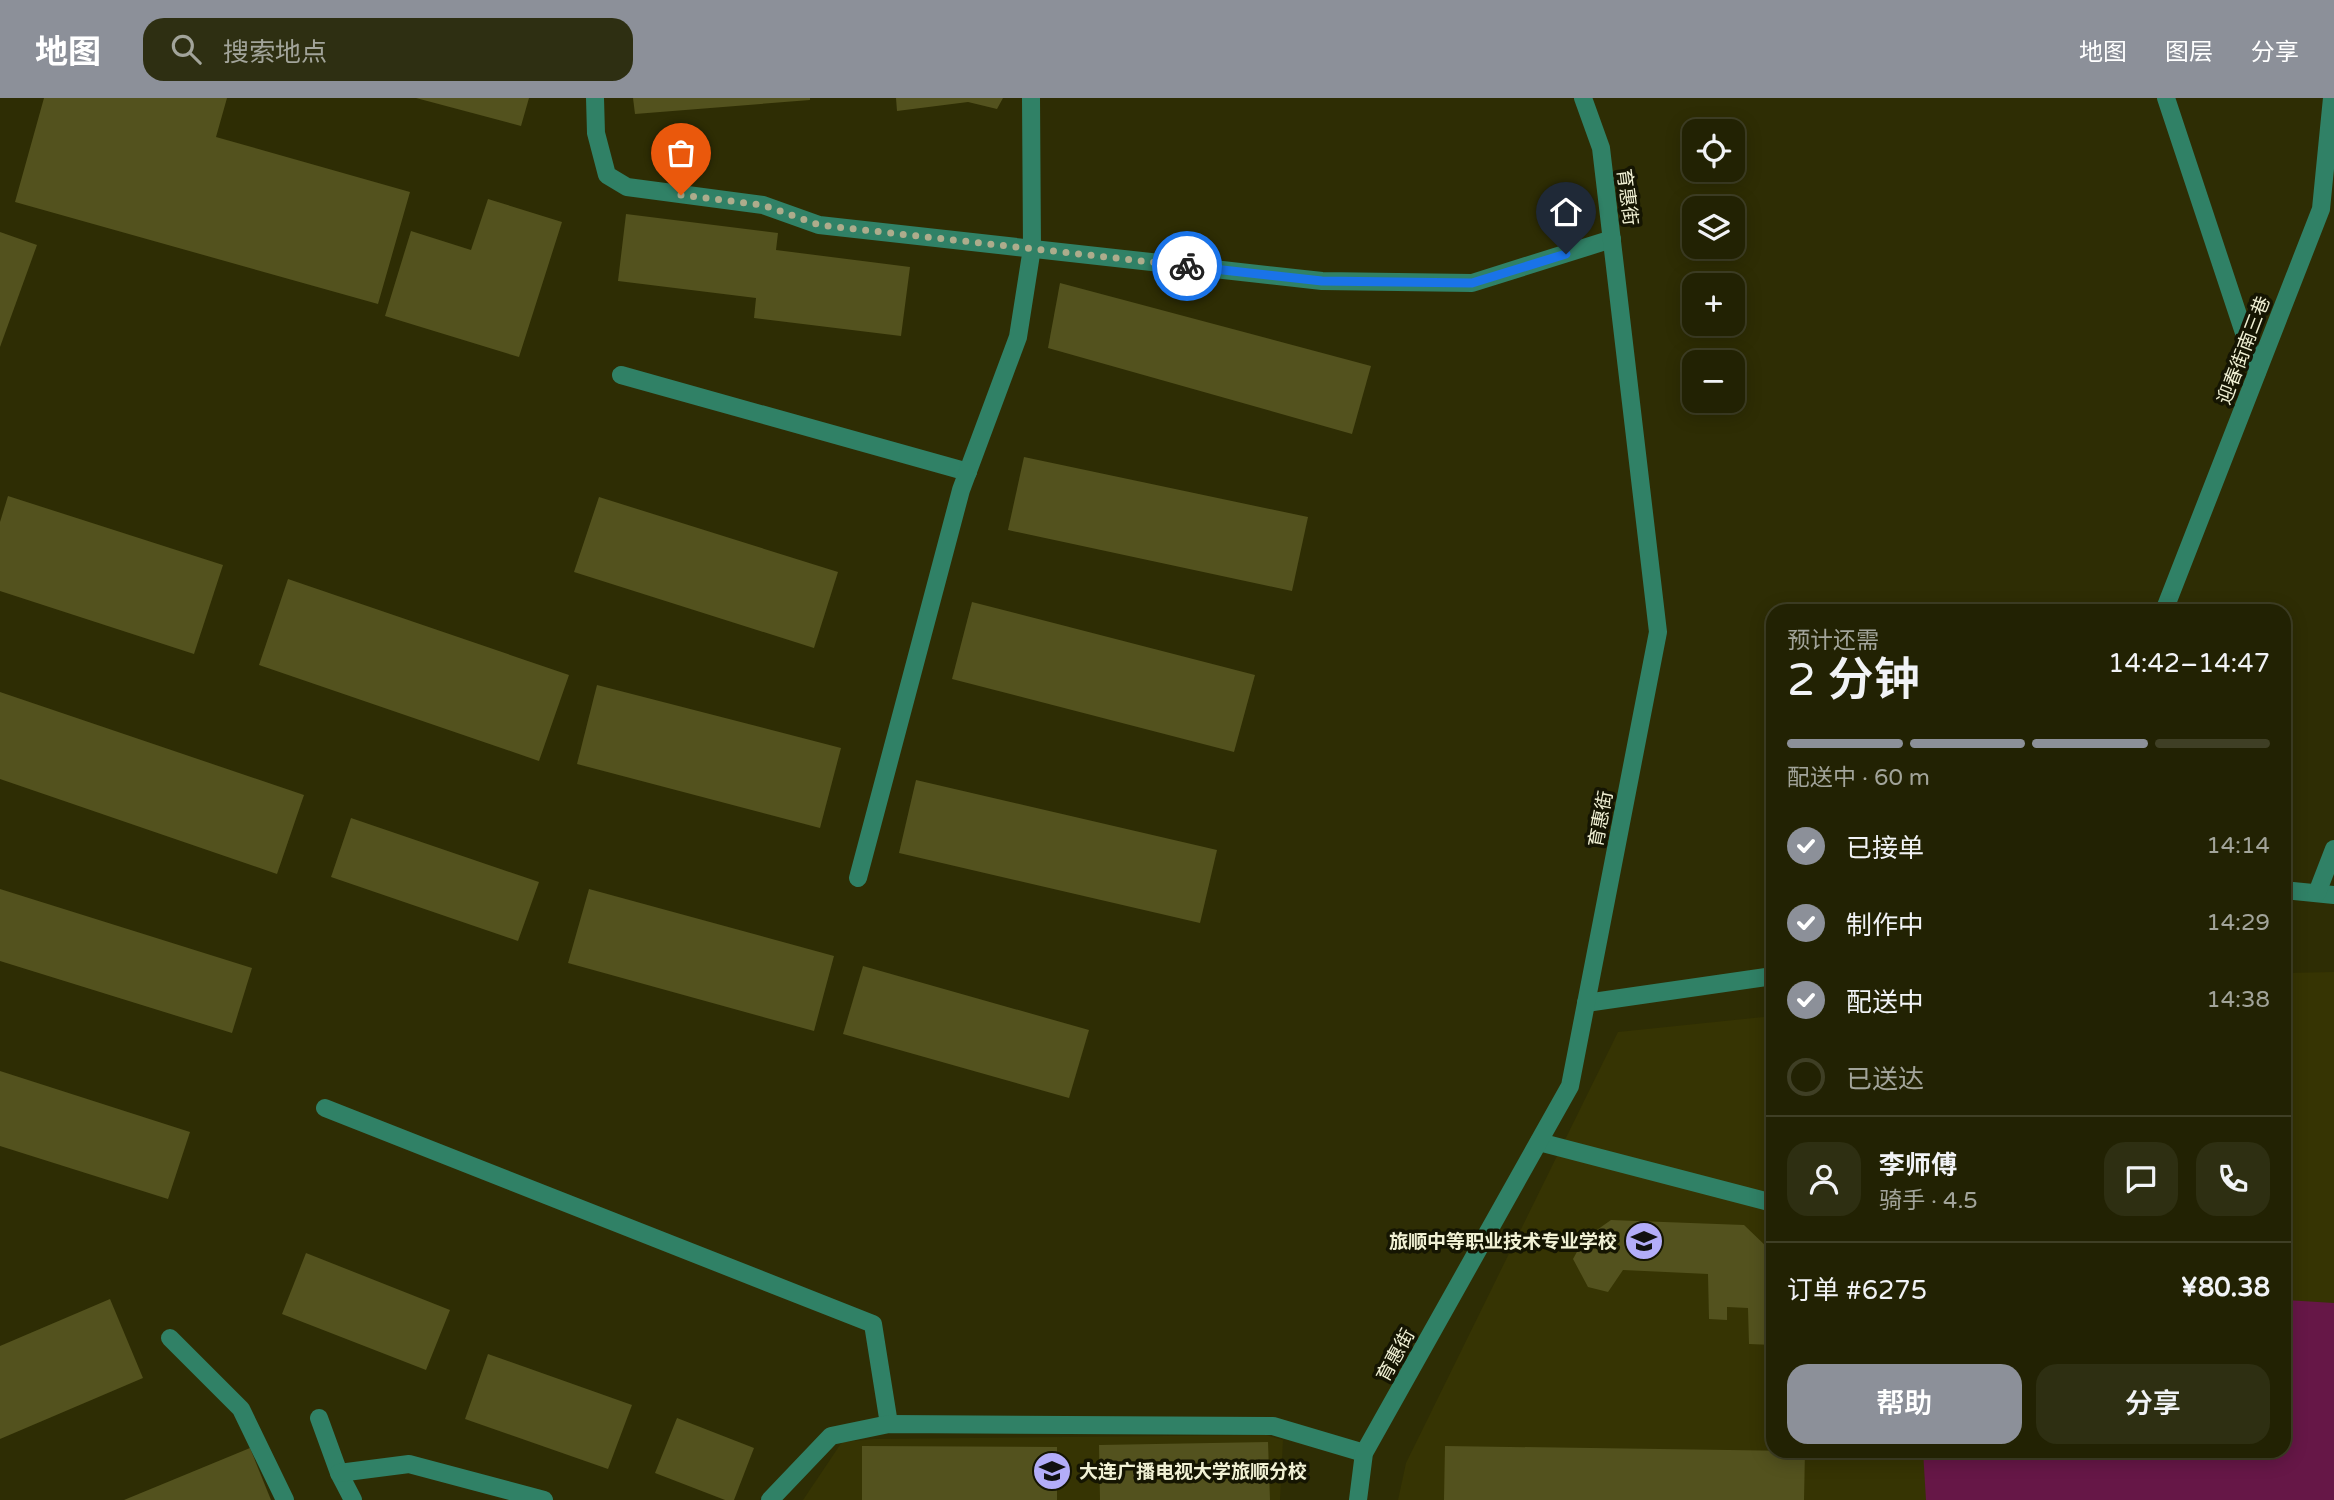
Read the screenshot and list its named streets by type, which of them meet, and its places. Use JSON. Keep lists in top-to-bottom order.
{
  "streets": {
    "street": ["育惠街", "迎春街南三巷"]
  },
  "places": {
    "school or university": ["旅顺中等职业技术专业学校", "大连广播电视大学旅顺分校"]
  },
  "page": {
    "header": "地图",
    "search": "搜索地点",
    "nav": ["地图", "图层", "分享"],
    "map_buttons": ["+", "−"],
    "heading": ["2 分钟", "预计还需", "14:42–14:47"],
    "panel": [
      "李师傅",
      "骑手 · 4.5",
      "订单 #6275",
      "¥80.38"
    ],
    "bar": "配送中 · 60 m",
    "list": [
      ["已接单", "14:14"],
      ["制作中", "14:29"],
      ["配送中", "14:38"],
      "已送达"
    ],
    "buttons": ["帮助", "分享"]
  }
}
